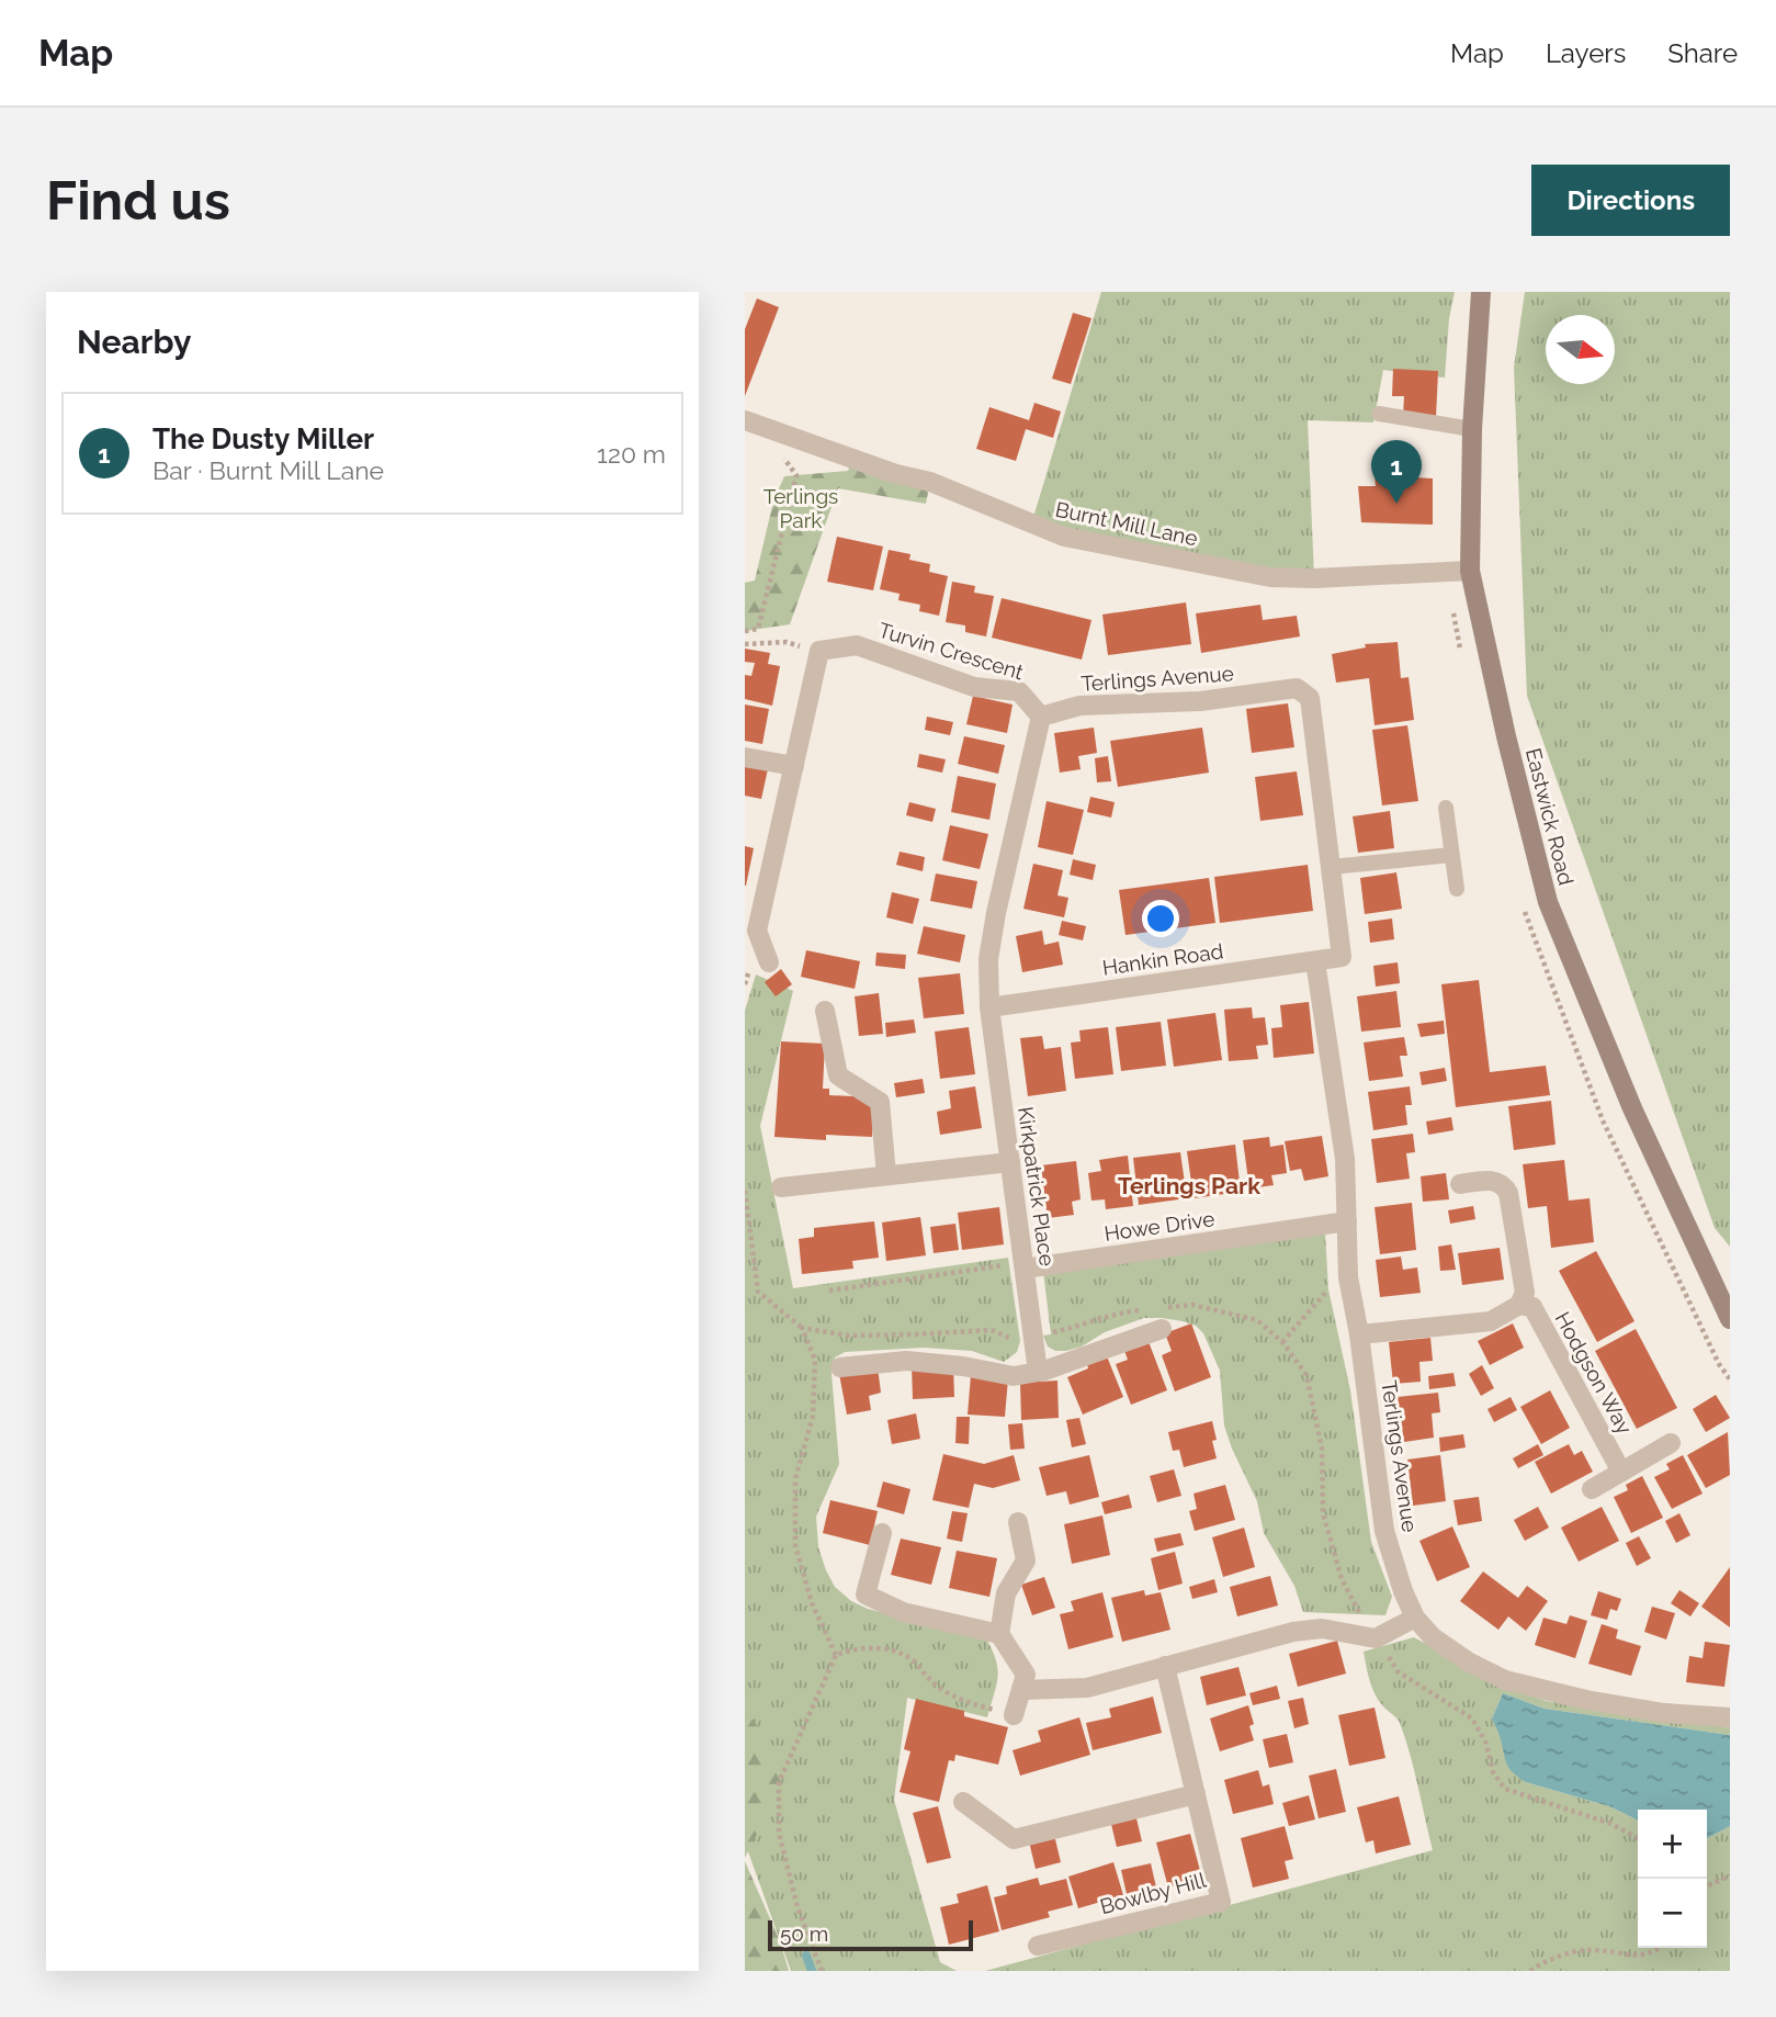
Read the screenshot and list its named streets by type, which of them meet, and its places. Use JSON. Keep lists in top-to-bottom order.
{
  "streets": {
    "street": [
      "Burnt Mill Lane",
      "Turvin Crescent",
      "Terlings Avenue",
      "Eastwick Road",
      "Hankin Road",
      "Kirkpatrick Place",
      "Howe Drive",
      "Hodgson Way",
      "Bowlby Hill"
    ]
  },
  "crossings": [
    ["Burnt Mill Lane", "Eastwick Road"],
    ["Turvin Crescent", "Terlings Avenue"],
    ["Terlings Avenue", "Hankin Road"],
    ["Terlings Avenue", "Howe Drive"],
    ["Hankin Road", "Kirkpatrick Place"],
    ["Kirkpatrick Place", "Howe Drive"]
  ],
  "districts": ["Terlings Park"],
  "parks": ["Terlings Park"],
  "scale_bar": "50 m",
  "north": "right",
  "page": {
    "header": "Map",
    "nav": ["Map", "Layers", "Share"],
    "buttons": "Directions",
    "title": "Find us",
    "heading": "Nearby",
    "list": [
      {
        "mark": "1",
        "name": "The Dusty Miller",
        "note": "Bar · Burnt Mill Lane",
        "value": "120 m"
      }
    ],
    "pins": "1",
    "map_buttons": ["+", "−"],
    "scale": "50 m"
  }
}
